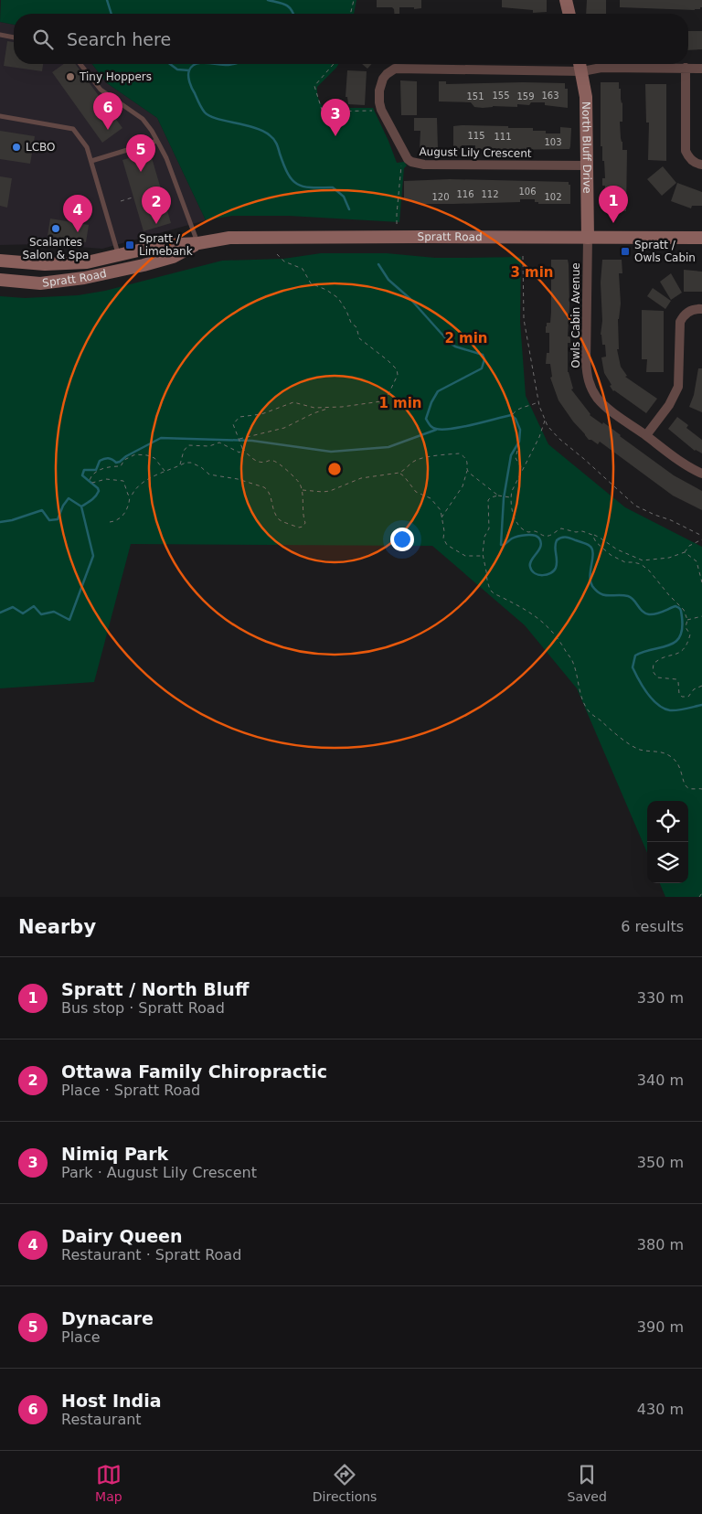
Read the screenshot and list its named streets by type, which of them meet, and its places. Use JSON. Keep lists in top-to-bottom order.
{
  "streets": {
    "street": [
      "North Bluff Drive",
      "August Lily Crescent",
      "Spratt Road",
      "Owls Cabin Avenue"
    ]
  },
  "crossings": [
    ["North Bluff Drive", "August Lily Crescent"],
    ["North Bluff Drive", "Spratt Road"],
    ["North Bluff Drive", "Owls Cabin Avenue"],
    ["Spratt Road", "Owls Cabin Avenue"]
  ],
  "places": {
    "other": ["Tiny Hoppers", "LCBO", "Scalantes Salon & Spa"],
    "transit": ["Spratt / Limebank", "Spratt / Owls Cabin"]
  },
  "house_numbers": [
    "155",
    "163",
    "151",
    "159",
    "115",
    "111",
    "103",
    "106",
    "116",
    "112",
    "120",
    "102"
  ],
  "page": {
    "search": "Search here",
    "pins": [
      "6",
      "3",
      "5",
      "1",
      "2",
      "4"
    ],
    "heading": ["Nearby", "6 results"],
    "list": [
      {
        "mark": "1",
        "name": "Spratt / North Bluff",
        "note": "Bus stop · Spratt Road",
        "value": "330 m"
      },
      {
        "mark": "2",
        "name": "Ottawa Family Chiropractic",
        "note": "Place · Spratt Road",
        "value": "340 m"
      },
      {
        "mark": "3",
        "name": "Nimiq Park",
        "note": "Park · August Lily Crescent",
        "value": "350 m"
      },
      {
        "mark": "4",
        "name": "Dairy Queen",
        "note": "Restaurant · Spratt Road",
        "value": "380 m"
      },
      {
        "mark": "5",
        "name": "Dynacare",
        "note": "Place",
        "value": "390 m"
      },
      {
        "mark": "6",
        "name": "Host India",
        "note": "Restaurant",
        "value": "430 m"
      }
    ],
    "nav": ["Map", "Directions", "Saved"]
  },
  "rings": ["3 min", "2 min", "1 min"]
}
